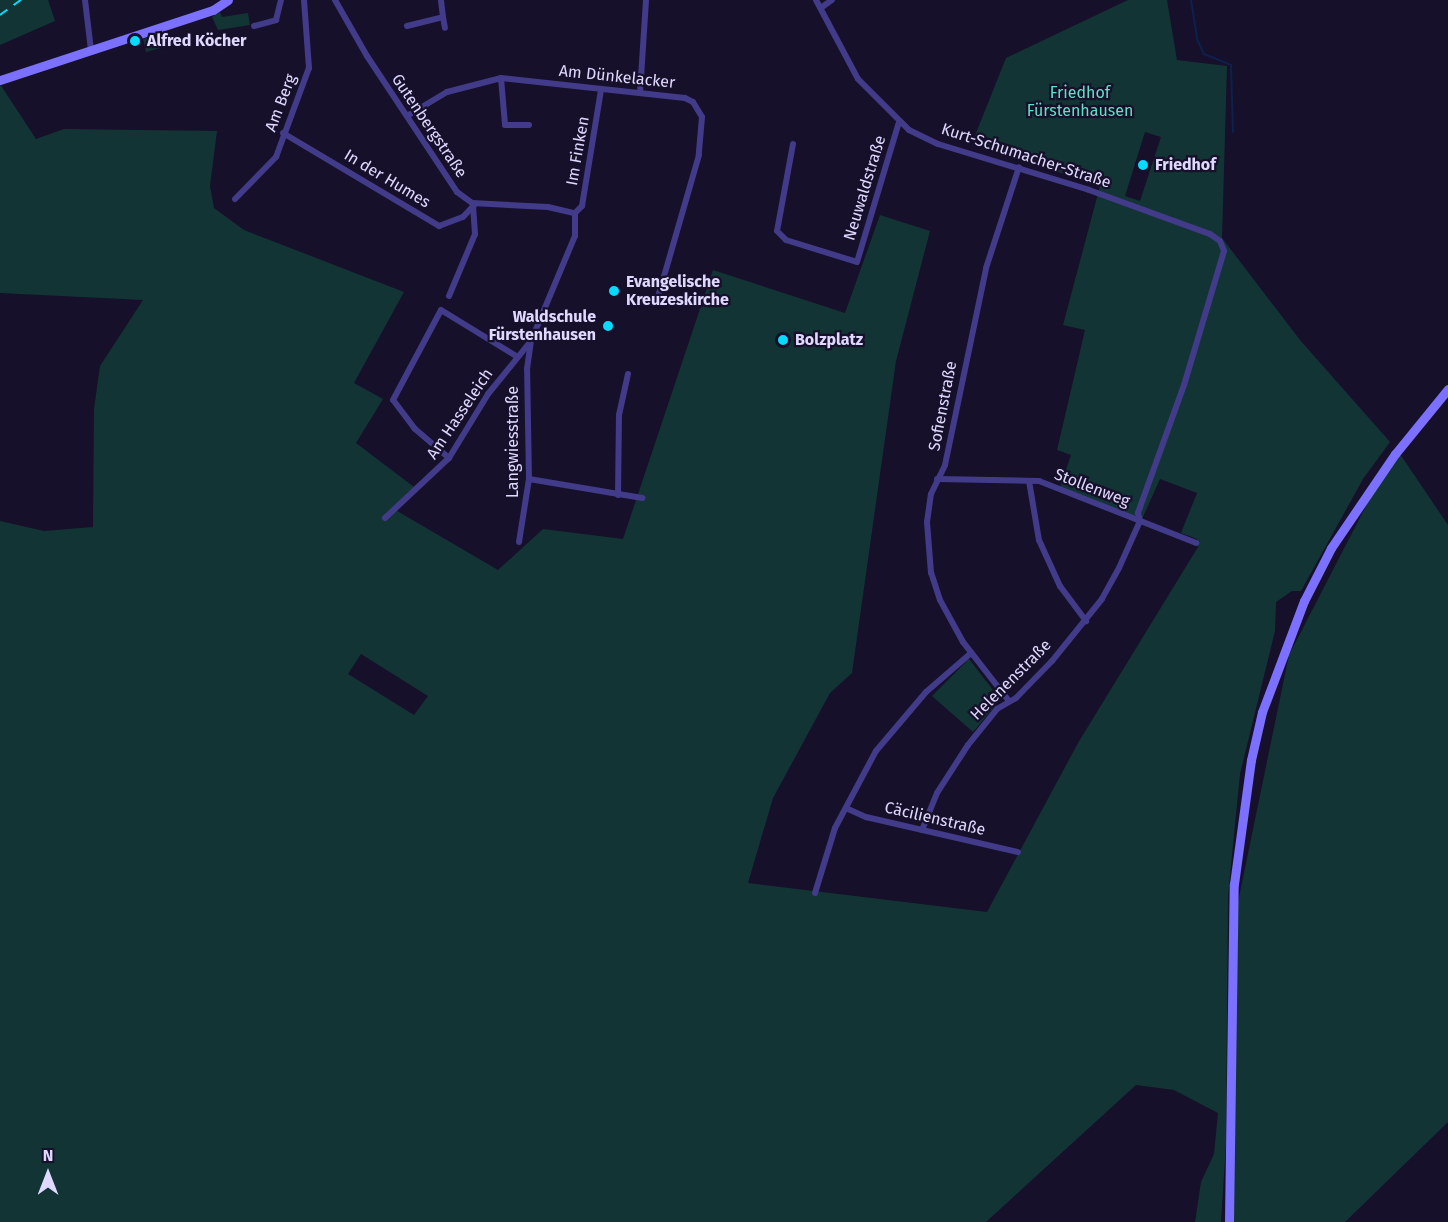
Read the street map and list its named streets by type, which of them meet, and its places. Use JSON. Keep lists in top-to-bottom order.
{
  "streets": {
    "street": [
      "Am Dünkelacker",
      "Am Berg",
      "Gutenbergstraße",
      "Im Finken",
      "Kurt-Schumacher-Straße",
      "In der Humes",
      "Neuwaldstraße",
      "Sofienstraße",
      "Am Hasseleich",
      "Langwiesstraße",
      "Stollenweg",
      "Helenenstraße",
      "Cäcilienstraße"
    ]
  },
  "crossings": [
    ["Am Dünkelacker", "Gutenbergstraße"],
    ["Am Dünkelacker", "Im Finken"],
    ["Am Berg", "In der Humes"],
    ["Gutenbergstraße", "In der Humes"],
    ["Im Finken", "Am Hasseleich"],
    ["Kurt-Schumacher-Straße", "Neuwaldstraße"],
    ["Kurt-Schumacher-Straße", "Sofienstraße"],
    ["Kurt-Schumacher-Straße", "Stollenweg"],
    ["Kurt-Schumacher-Straße", "Helenenstraße"],
    ["Sofienstraße", "Stollenweg"],
    ["Sofienstraße", "Helenenstraße"],
    ["Am Hasseleich", "Langwiesstraße"],
    ["Stollenweg", "Helenenstraße"],
    ["Helenenstraße", "Cäcilienstraße"]
  ],
  "parks": ["Friedhof Fürstenhausen"],
  "places": [
    "Alfred Köcher",
    "Friedhof",
    "Evangelische Kreuzeskirche",
    "Waldschule Fürstenhausen",
    "Bolzplatz"
  ],
  "north": "top"
}
